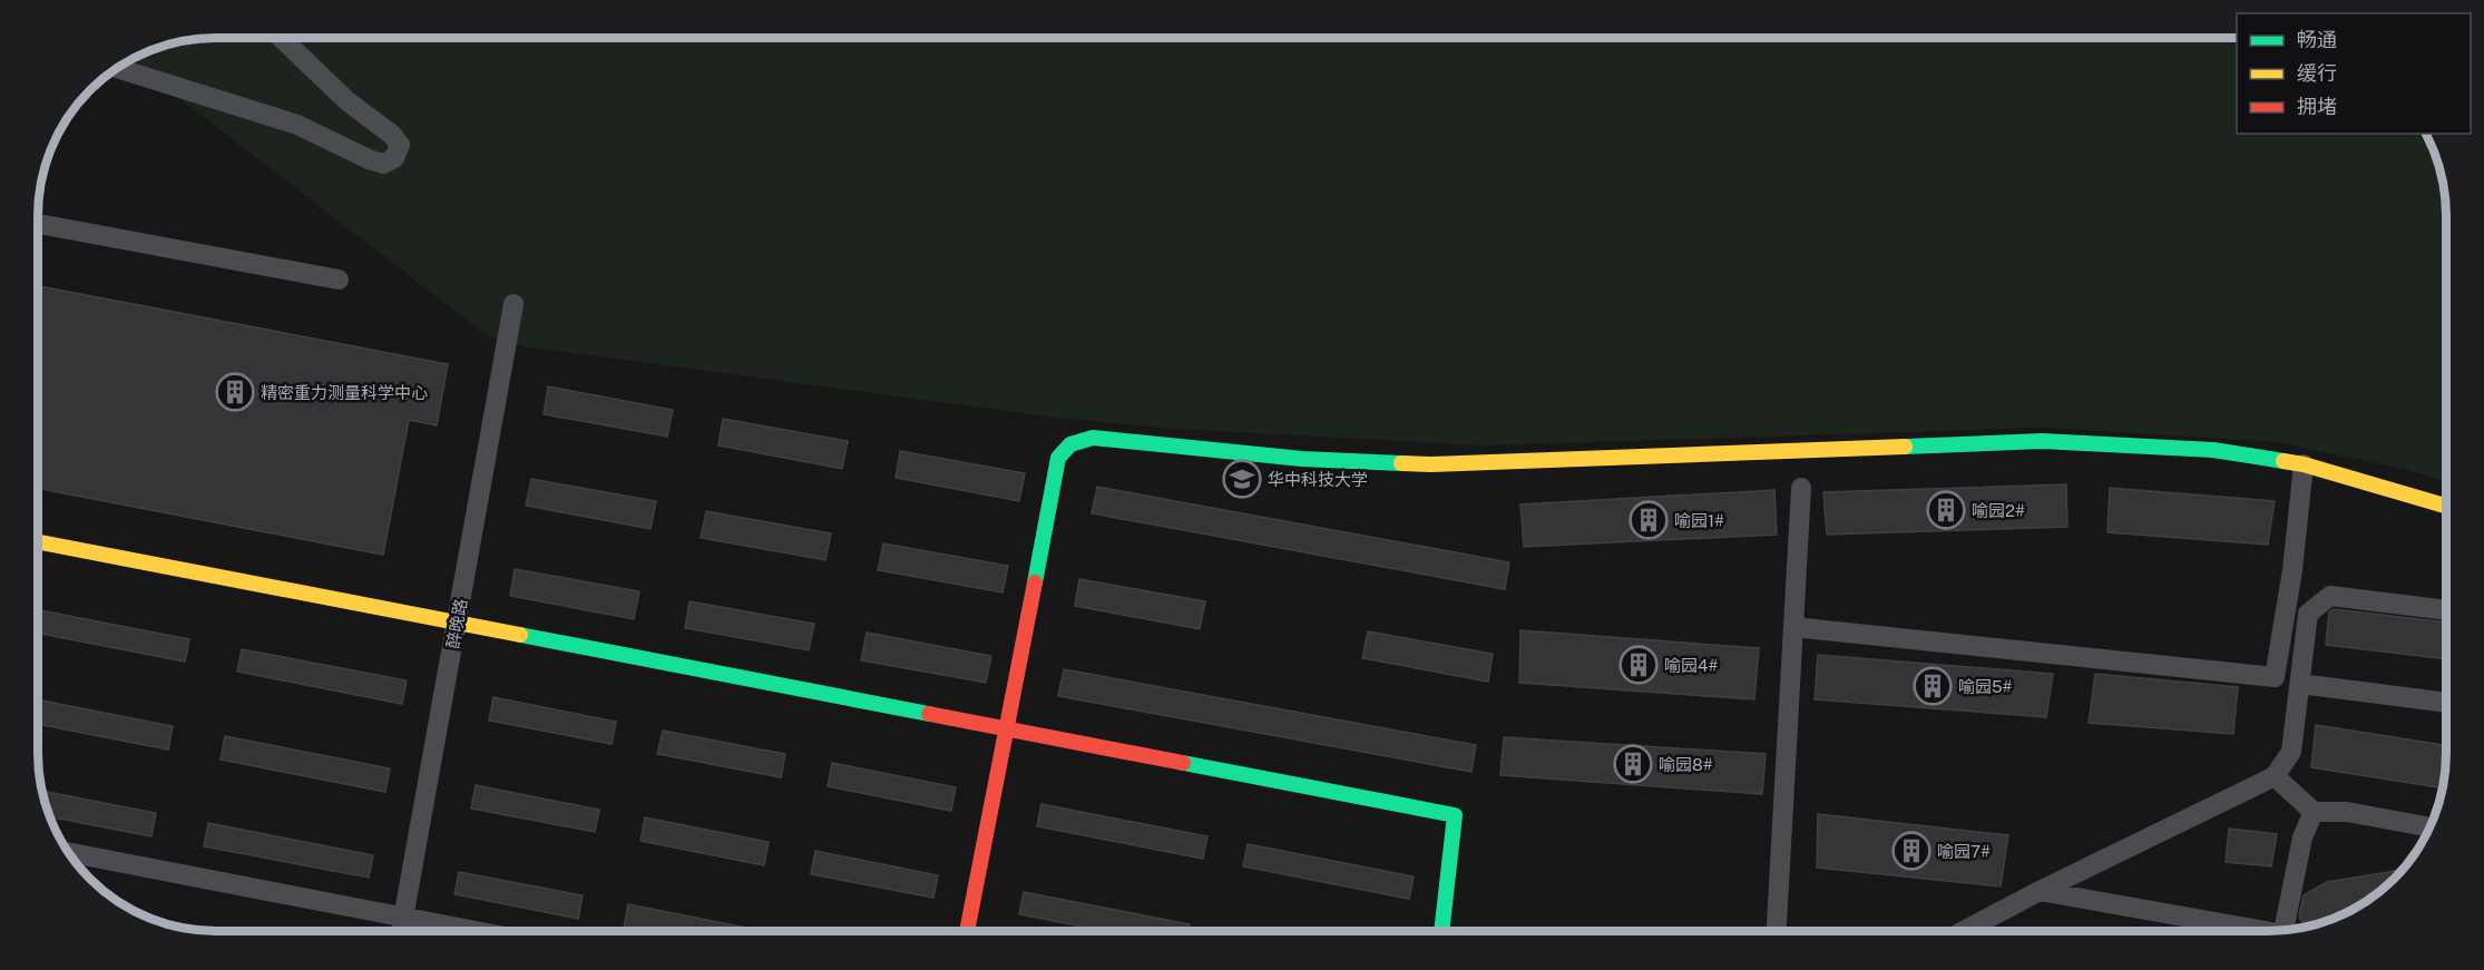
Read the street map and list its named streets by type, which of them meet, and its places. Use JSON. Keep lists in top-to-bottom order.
{
  "streets": {
    "street": ["醉晚路"]
  },
  "places": {
    "building": [
      "精密重力测量科学中心",
      "喻园2#",
      "喻园1#",
      "喻园4#",
      "喻园5#",
      "喻园8#",
      "喻园7#"
    ],
    "school or university": ["华中科技大学"]
  },
  "legend": ["畅通", "缓行", "拥堵"]
}
